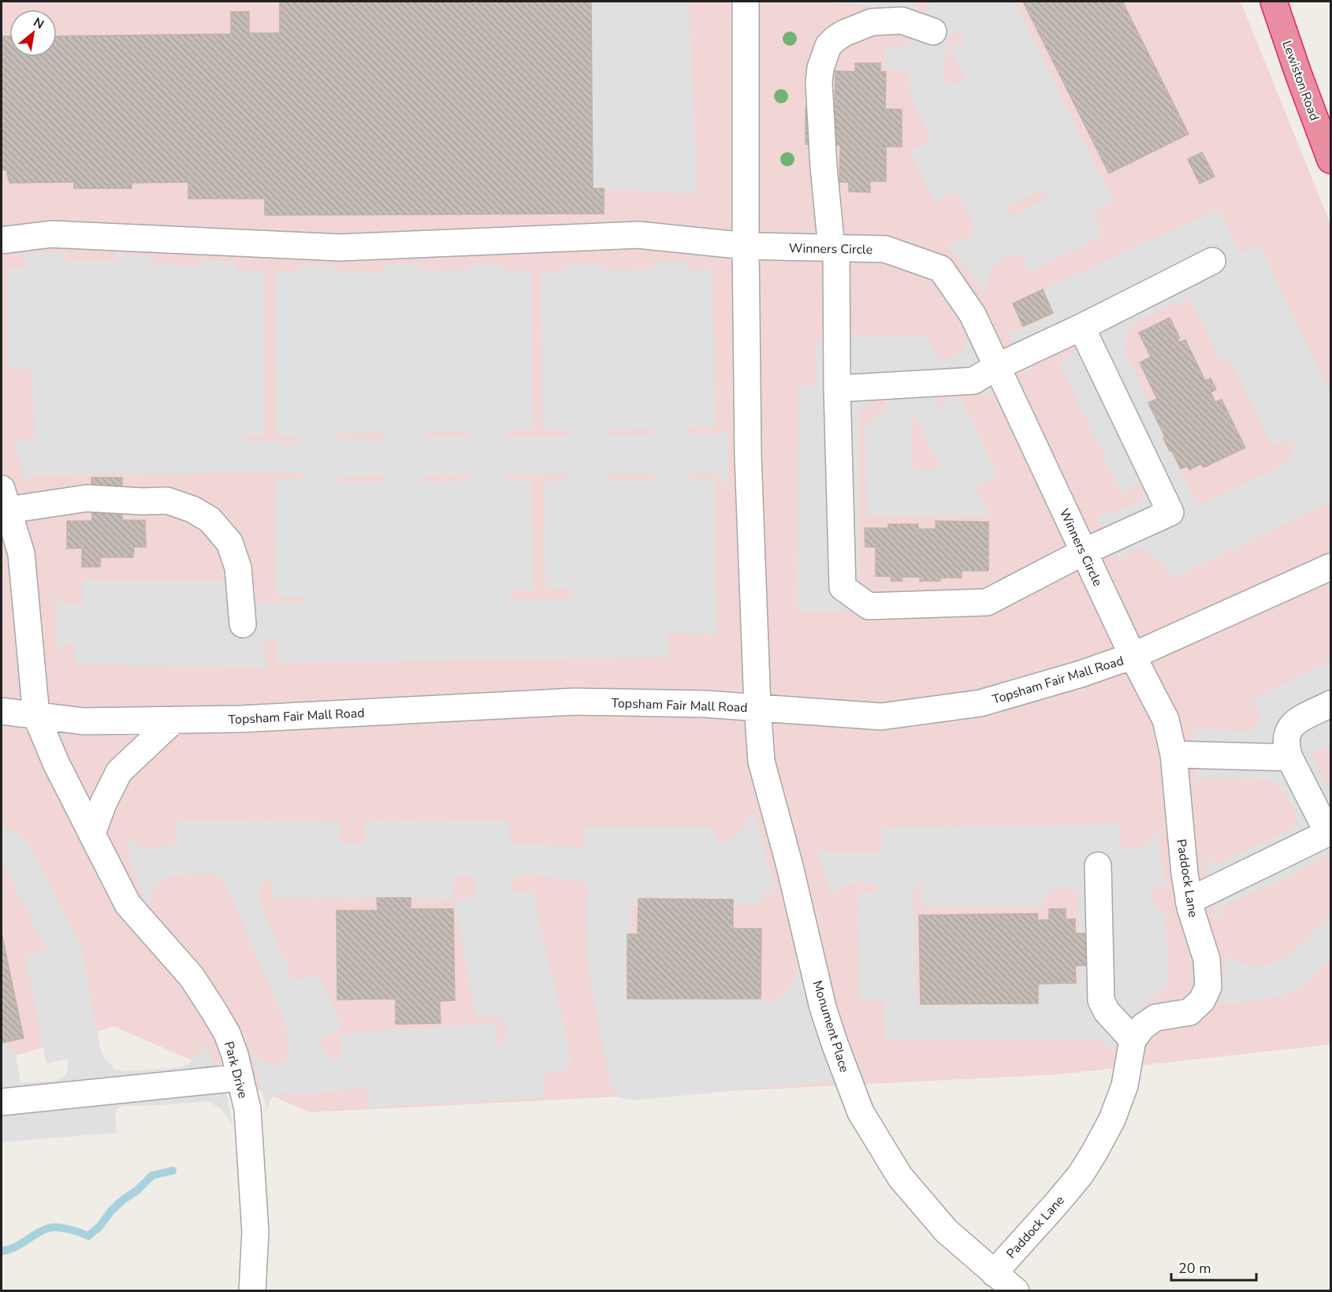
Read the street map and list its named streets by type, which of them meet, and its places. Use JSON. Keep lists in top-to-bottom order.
{
  "streets": {
    "highway": ["Lewiston Road"],
    "street": [
      "Winners Circle",
      "Topsham Fair Mall Road",
      "Paddock Lane",
      "Monument Place",
      "Park Drive"
    ]
  },
  "crossings": [
    ["Winners Circle", "Topsham Fair Mall Road"],
    ["Winners Circle", "Paddock Lane"],
    ["Topsham Fair Mall Road", "Paddock Lane"],
    ["Topsham Fair Mall Road", "Monument Place"],
    ["Topsham Fair Mall Road", "Park Drive"],
    ["Paddock Lane", "Monument Place"]
  ],
  "scale_bar": "20 m",
  "north": "top right"
}
